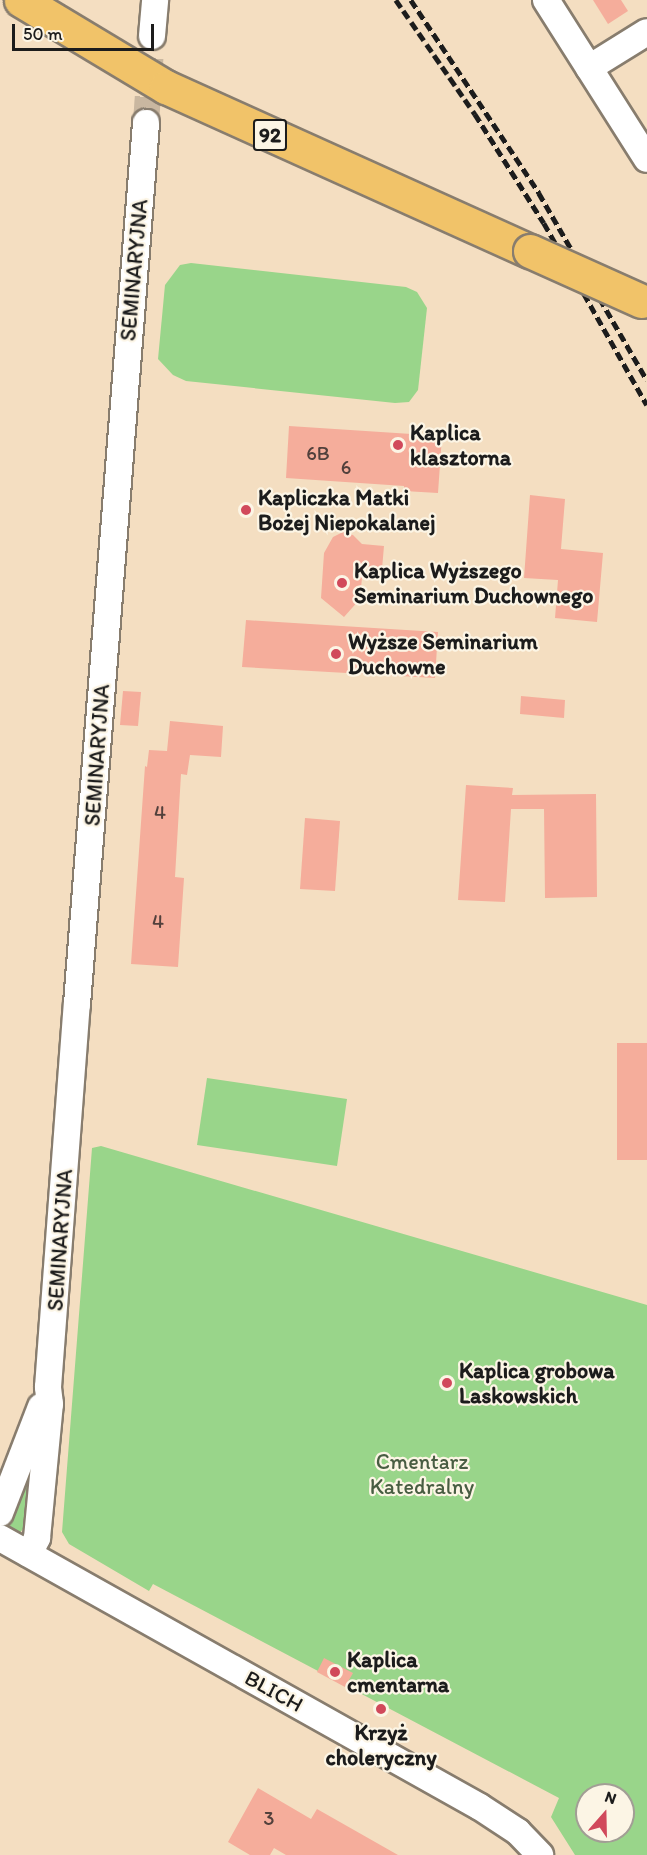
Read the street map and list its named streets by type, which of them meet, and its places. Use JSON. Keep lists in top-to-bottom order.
{
  "streets": {
    "main road": ["92"],
    "street": ["SEMINARYJNA", "BLICH"]
  },
  "crossings": [
    ["SEMINARYJNA", "BLICH"]
  ],
  "parks": ["Cmentarz Katedralny"],
  "places": [
    "Kaplica klasztorna",
    "Kapliczka Matki Bożej Niepokalanej",
    "Kaplica Wyższego Seminarium Duchownego",
    "Wyższe Seminarium Duchowne",
    "Kaplica grobowa Laskowskich",
    "Kaplica cmentarna",
    "Krzyż choleryczny"
  ],
  "house_numbers": [
    "6B",
    "6",
    "4",
    "4",
    "3"
  ],
  "scale_bar": "50 m",
  "north": "top"
}
